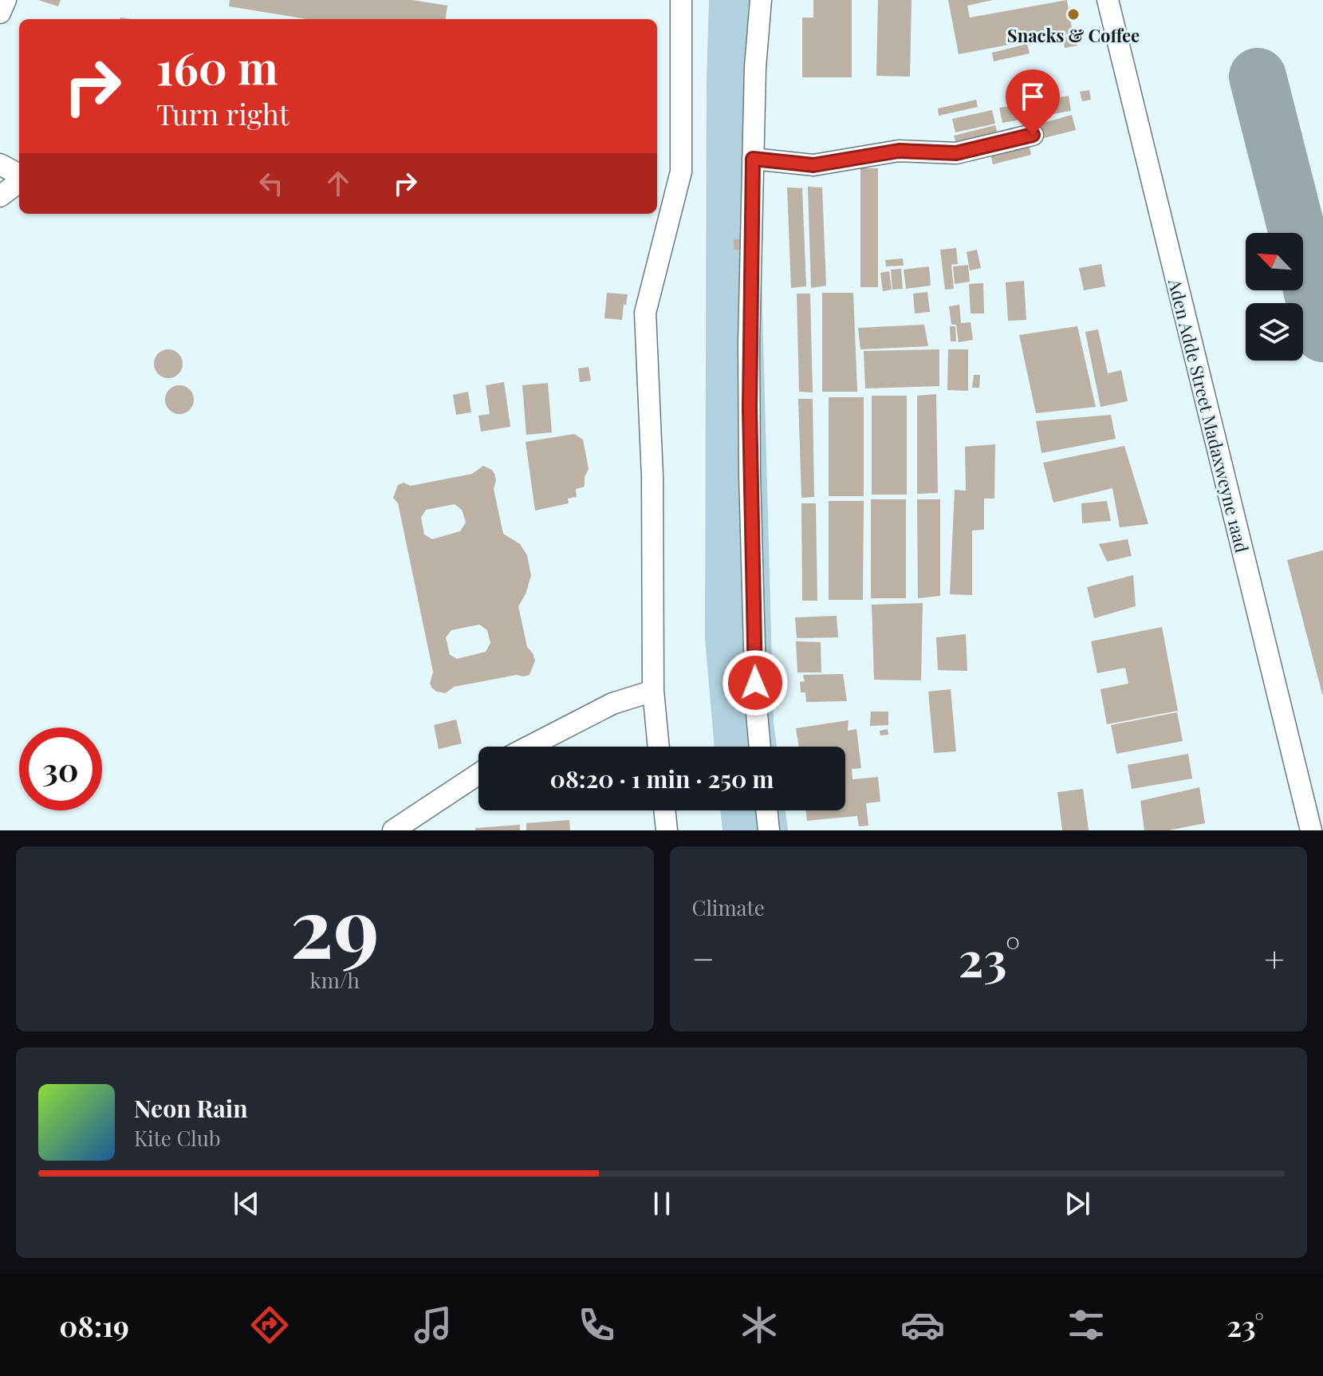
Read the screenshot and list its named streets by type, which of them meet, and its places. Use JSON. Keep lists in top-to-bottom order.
{
  "streets": {
    "street": ["Aden Adde Street Madaxweyne 1aad"]
  },
  "places": ["Snacks & Coffee"],
  "north": "top left",
  "page": {
    "turn": ["160 m", "Turn right"],
    "limit": "30",
    "trip": "08:20 · 1 min · 250 m",
    "tile": [
      ["29", "km/h"],
      "Climate"
    ],
    "heat": ["−", "23°", "+"],
    "song": ["Neon Rain", "Kite Club"],
    "tabs": ["08:19", "23°"]
  }
}
